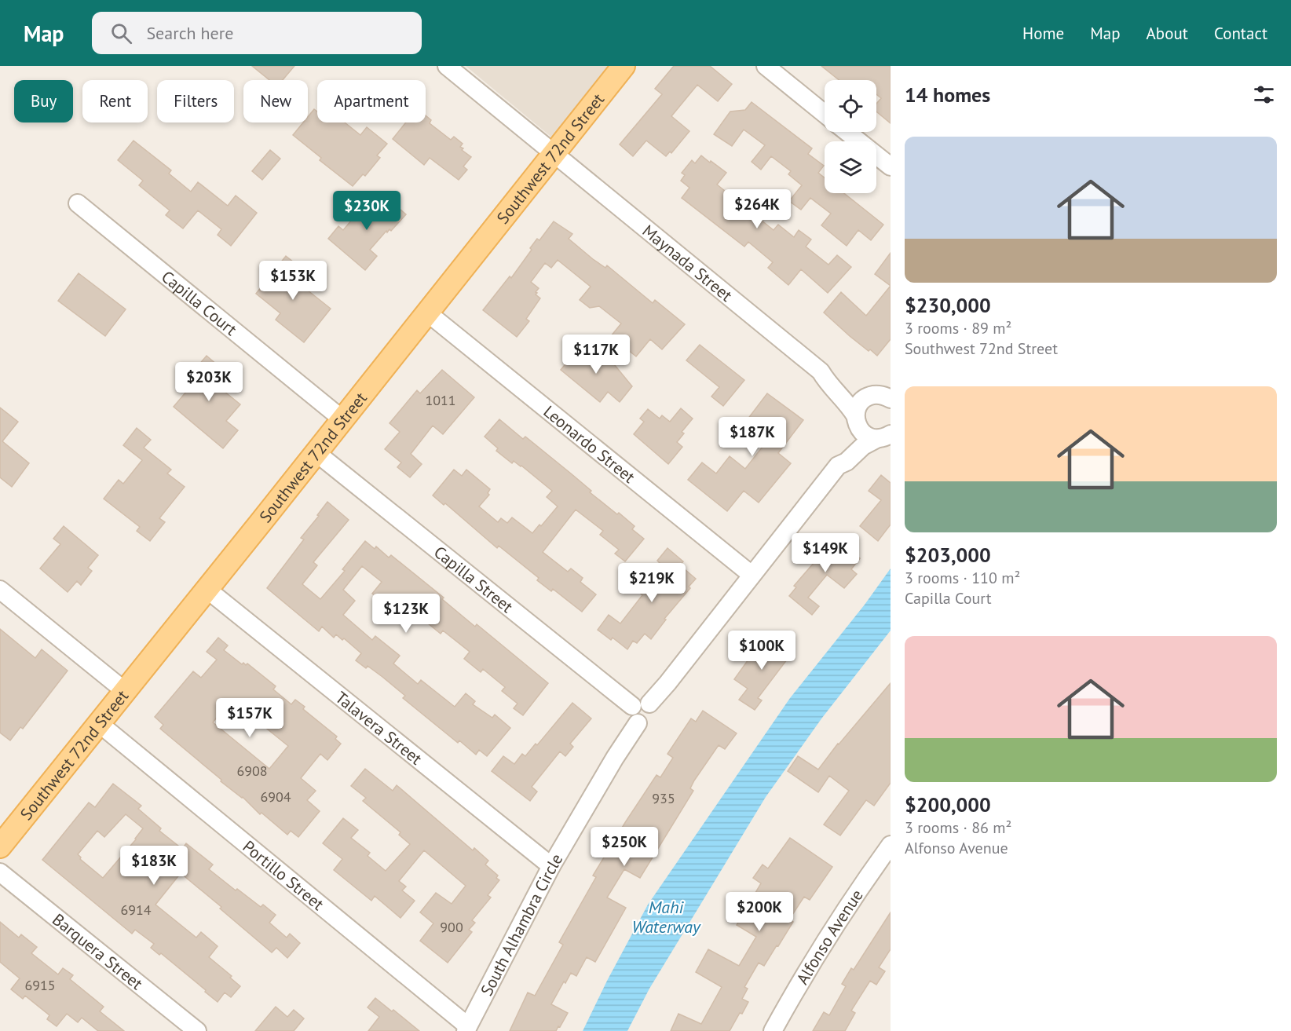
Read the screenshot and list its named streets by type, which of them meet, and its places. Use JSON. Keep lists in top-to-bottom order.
{
  "streets": {
    "main road": ["Southwest 72nd Street"],
    "street": [
      "Maynada Street",
      "Capilla Court",
      "Leonardo Street",
      "Capilla Street",
      "Talavera Street",
      "Portillo Street",
      "South Alhambra Circle",
      "Alfonso Avenue",
      "Barquera Street"
    ]
  },
  "crossings": [
    ["Southwest 72nd Street", "Maynada Street"],
    ["Southwest 72nd Street", "Capilla Court"],
    ["Southwest 72nd Street", "Leonardo Street"],
    ["Southwest 72nd Street", "Capilla Street"],
    ["Southwest 72nd Street", "Talavera Street"],
    ["Southwest 72nd Street", "Portillo Street"],
    ["Capilla Street", "South Alhambra Circle"],
    ["Talavera Street", "South Alhambra Circle"],
    ["Portillo Street", "South Alhambra Circle"]
  ],
  "water": ["Mahi Waterway"],
  "house_numbers": [
    "1011",
    "6908",
    "6904",
    "935",
    "6914",
    "900",
    "6915"
  ],
  "page": {
    "header": "Map",
    "search": "Search here",
    "nav": [
      "Home",
      "Map",
      "About",
      "Contact"
    ],
    "heading": "14 homes",
    "chip": [
      "Buy",
      "Rent",
      "Filters",
      "New",
      "Apartment"
    ],
    "list": [
      {
        "name": "$230,000",
        "note": "3 rooms · 89 m² · Southwest 72nd Street"
      },
      {
        "name": "$203,000",
        "note": "3 rooms · 110 m² · Capilla Court"
      },
      {
        "name": "$200,000",
        "note": "3 rooms · 86 m² · Alfonso Avenue"
      }
    ],
    "price": [
      "$264K",
      "$230K",
      "$153K",
      "$117K",
      "$203K",
      "$187K",
      "$149K",
      "$219K",
      "$123K",
      "$100K",
      "$157K",
      "$250K",
      "$183K",
      "$200K"
    ]
  }
}
